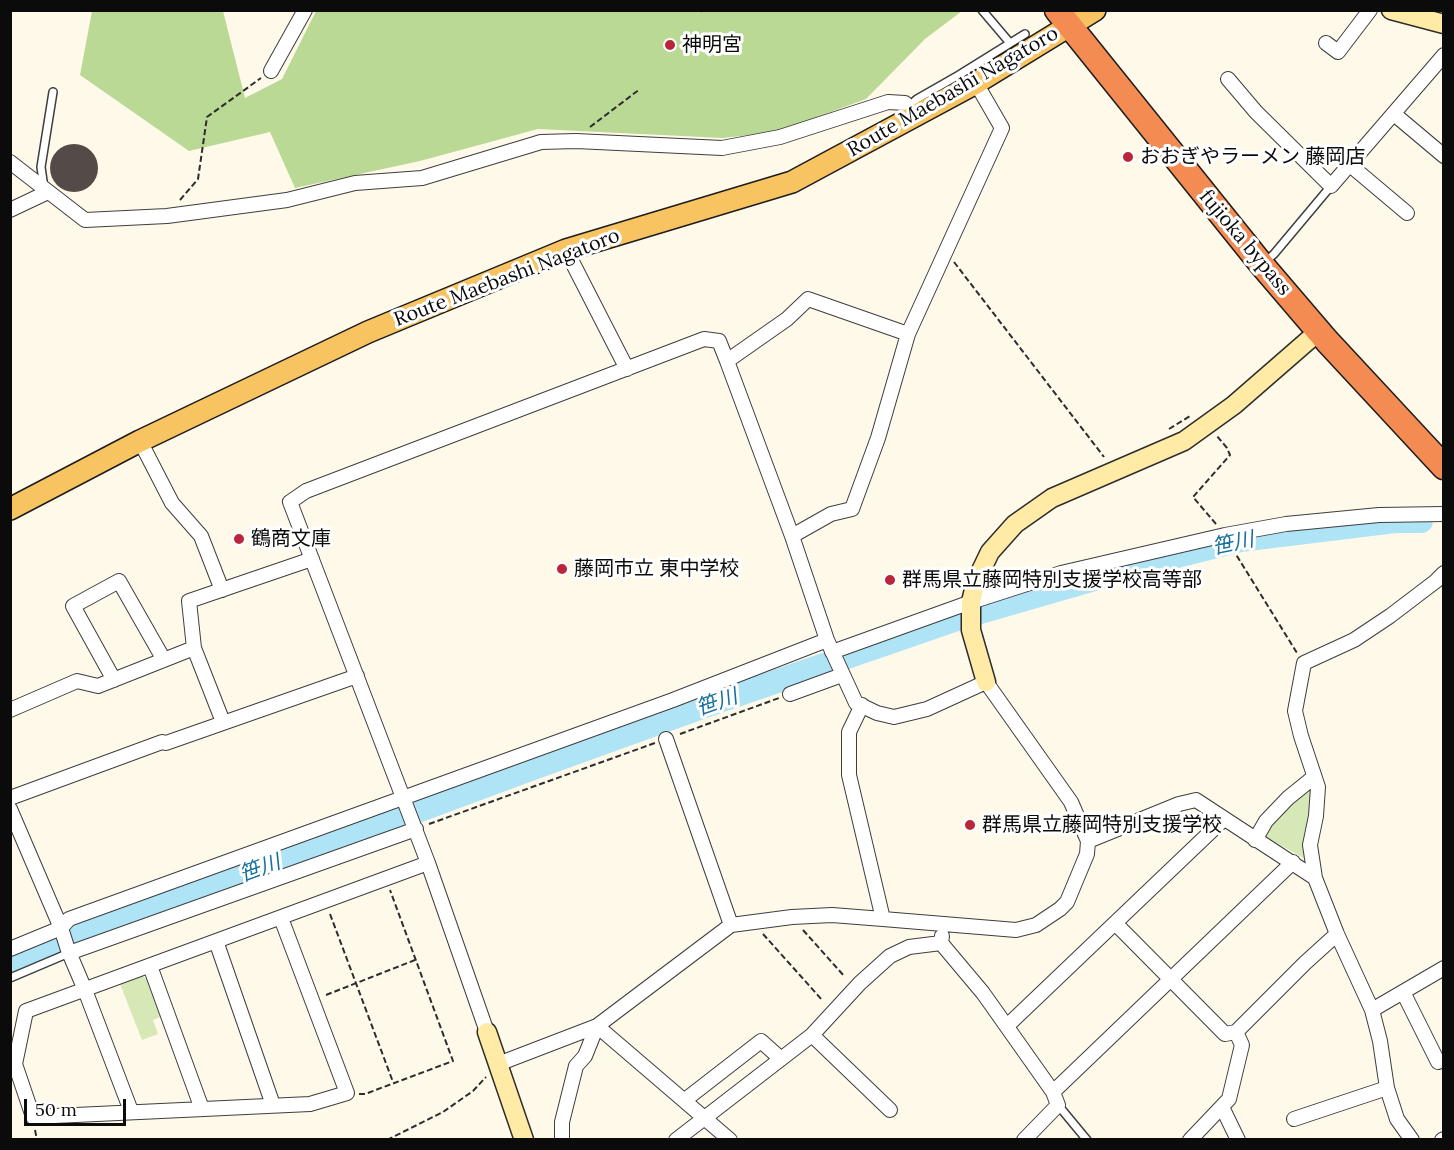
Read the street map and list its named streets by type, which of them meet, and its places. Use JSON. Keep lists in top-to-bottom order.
{
  "streets": {
    "highway": ["fujioka bypass"],
    "main road": ["Route Maebashi Nagatoro"]
  },
  "crossings": [
    ["Route Maebashi Nagatoro", "fujioka bypass"]
  ],
  "water": ["笹川"],
  "places": [
    "神明宮",
    "おおぎやラーメン 藤岡店",
    "鶴商文庫",
    "藤岡市立 東中学校",
    "群馬県立藤岡特別支援学校高等部",
    "群馬県立藤岡特別支援学校"
  ],
  "scale_bar": "50 m"
}
